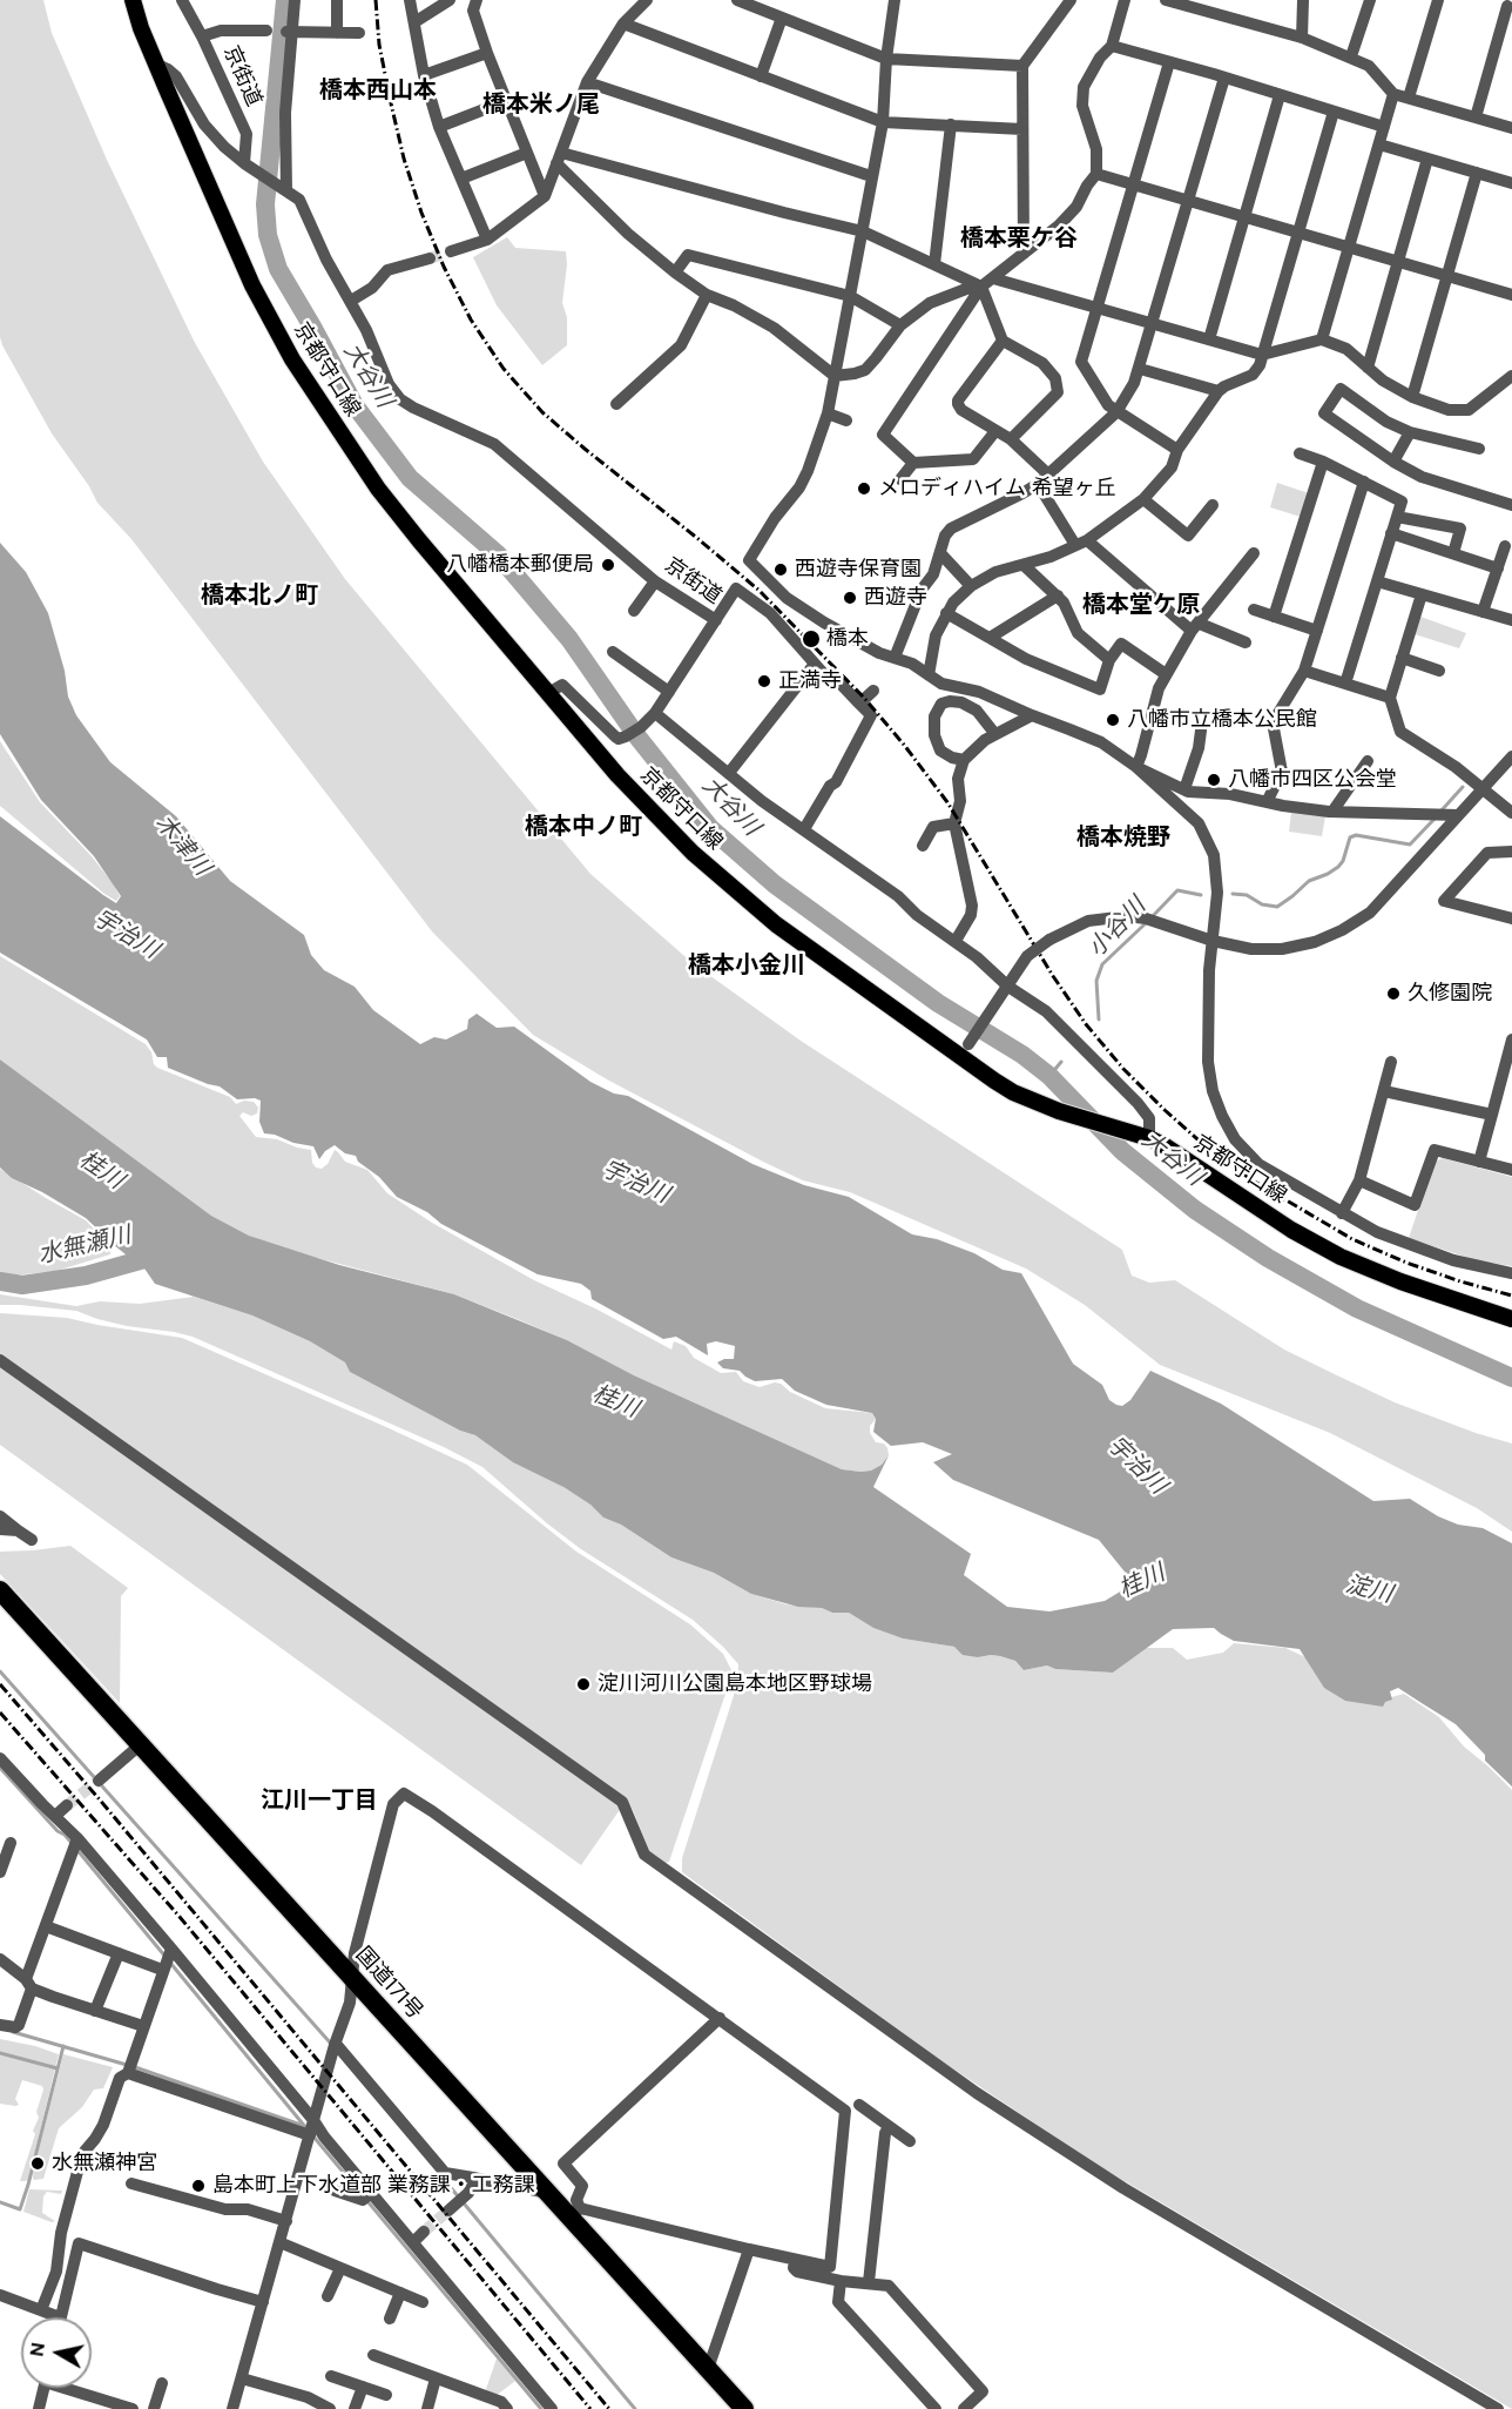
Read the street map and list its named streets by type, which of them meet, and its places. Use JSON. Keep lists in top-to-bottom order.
{
  "streets": {
    "highway": ["国道171号"],
    "main road": ["京都守口線"],
    "street": ["京街道"]
  },
  "crossings": [
    ["京街道", "京都守口線"]
  ],
  "districts": [
    "橋本西山本",
    "橋本米ノ尾",
    "橋本栗ケ谷",
    "橋本北ノ町",
    "橋本堂ケ原",
    "橋本中ノ町",
    "橋本焼野",
    "橋本小金川",
    "江川一丁目"
  ],
  "water": [
    "大谷川",
    "木津川",
    "小谷川",
    "宇治川",
    "桂川",
    "水無瀬川",
    "淀川"
  ],
  "places": [
    "メロディハイム 希望ヶ丘",
    "八幡橋本郵便局",
    "西遊寺保育園",
    "西遊寺",
    "橋本",
    "正満寺",
    "八幡市立橋本公民館",
    "八幡市四区公会堂",
    "久修園院",
    "淀川河川公園島本地区野球場",
    "水無瀬神宮",
    "島本町上下水道部 業務課・工務課"
  ],
  "north": "left"
}
